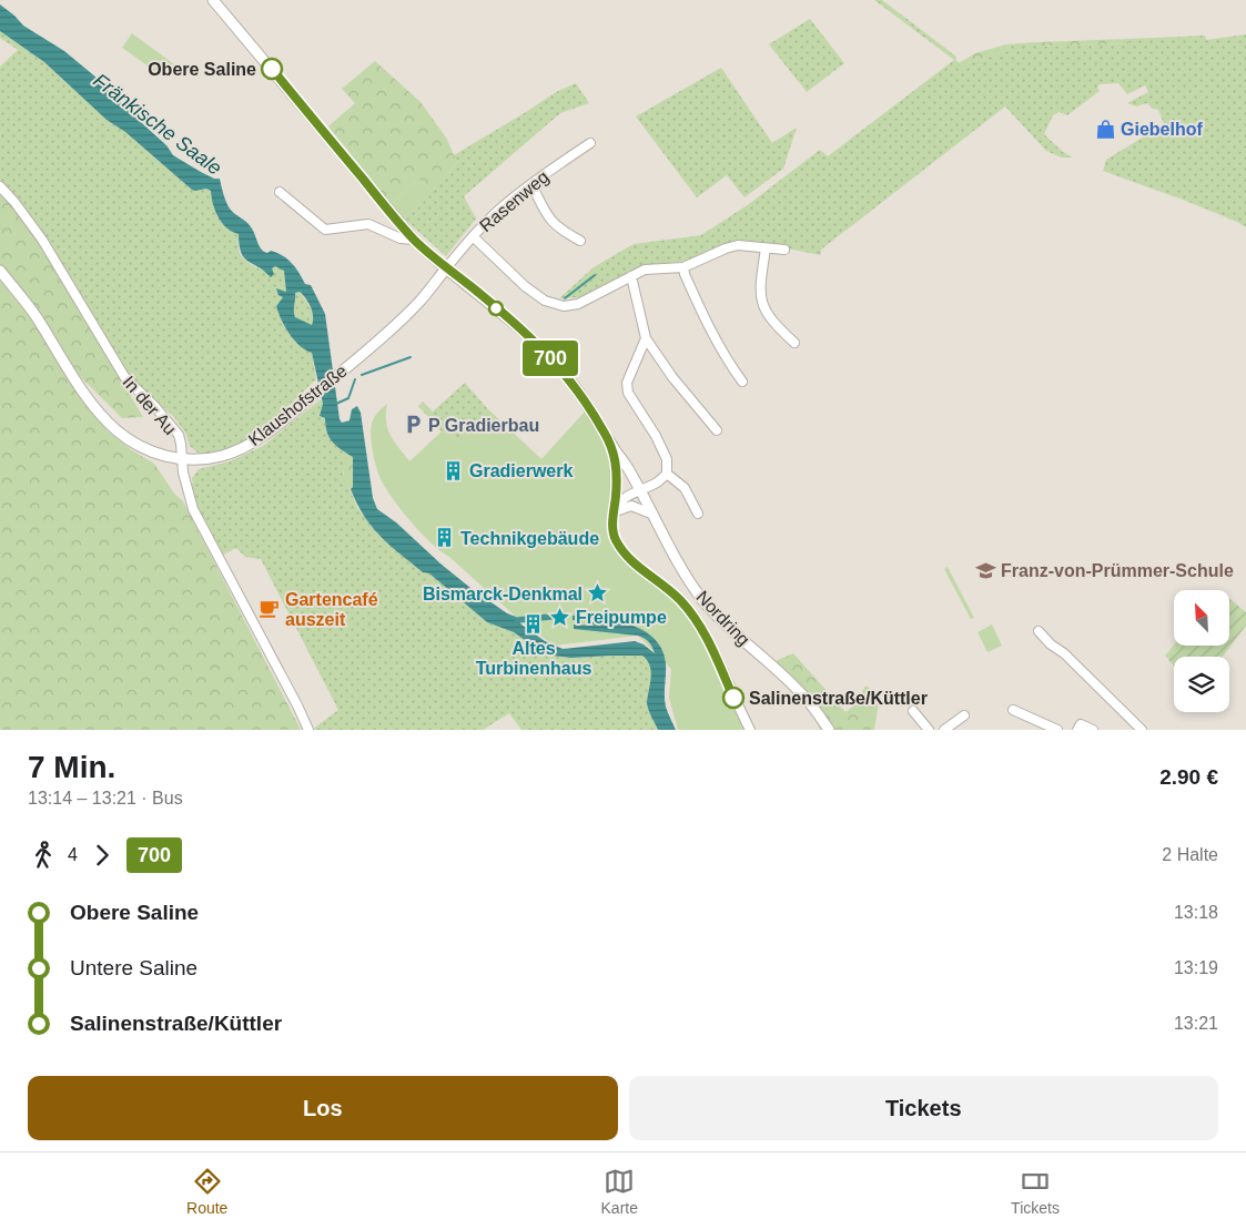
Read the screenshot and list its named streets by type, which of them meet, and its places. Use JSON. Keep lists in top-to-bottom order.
{
  "streets": {
    "main road": ["Klaushofstraße", "Nordring"],
    "street": ["Rasenweg", "In der Au"]
  },
  "crossings": [
    ["Rasenweg", "Klaushofstraße"],
    ["Rasenweg", "Nordring"],
    ["In der Au", "Klaushofstraße"],
    ["Klaushofstraße", "Nordring"]
  ],
  "water": ["Fränkische Saale"],
  "places": {
    "other": ["Obere Saline", "Salinenstraße/Küttler"],
    "shop": ["Giebelhof"],
    "parking": ["P Gradierbau"],
    "building": ["Gradierwerk", "Technikgebäude", "Altes Turbinenhaus"],
    "school or university": ["Franz-von-Prümmer-Schule"],
    "place": ["Bismarck-Denkmal", "Freipumpe"],
    "cafe": ["Gartencafé auszeit"]
  },
  "lines": ["bus line 700"],
  "north": "top left",
  "page": {
    "on_map": "700",
    "heading": ["7 Min.", "13:14 – 13:21 · Bus", "2.90 €"],
    "legs": ["4", "700", "2 Halte"],
    "list": [
      {
        "name": "Obere Saline",
        "value": "13:18"
      },
      {
        "name": "Untere Saline",
        "value": "13:19"
      },
      {
        "name": "Salinenstraße/Küttler",
        "value": "13:21"
      }
    ],
    "buttons": ["Los", "Tickets"],
    "tabs": ["Route", "Karte", "Tickets"]
  }
}
